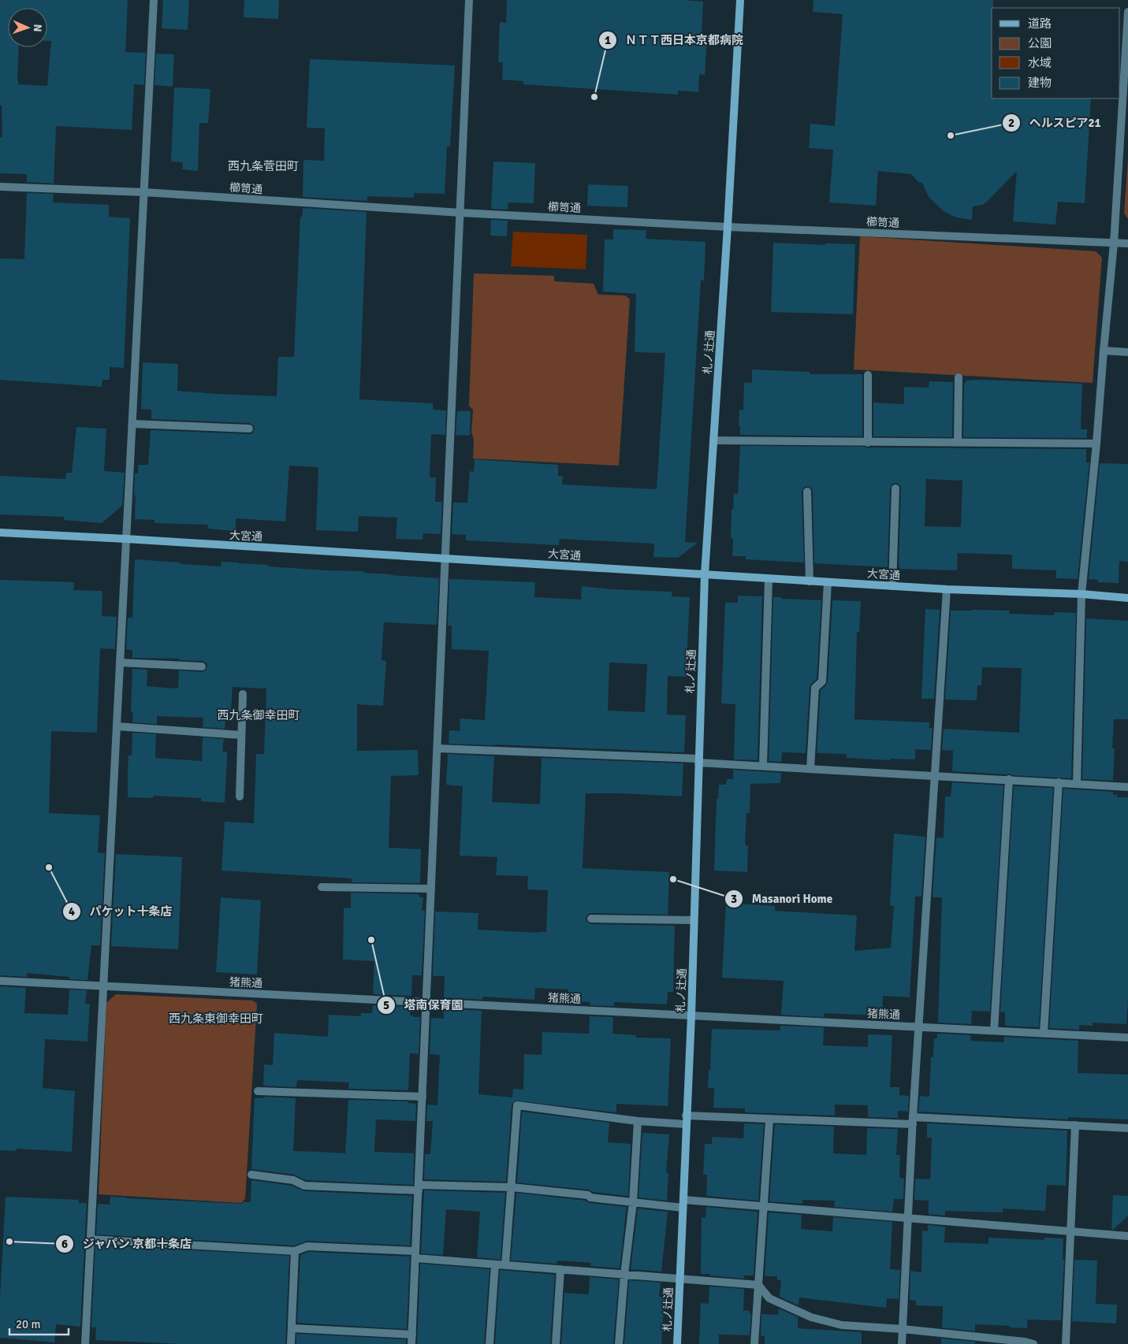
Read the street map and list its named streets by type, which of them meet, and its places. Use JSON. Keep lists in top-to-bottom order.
{
  "streets": {
    "street": [
      "櫛笥通",
      "札ノ辻通",
      "大宮通",
      "猪熊通"
    ]
  },
  "crossings": [
    ["櫛笥通", "札ノ辻通"],
    ["札ノ辻通", "大宮通"],
    ["札ノ辻通", "猪熊通"]
  ],
  "districts": ["西九条菅田町", "西九条御幸田町", "西九条東御幸田町"],
  "places": [
    "ＮＴＴ西日本京都病院",
    "ヘルスピア21",
    "パケット十条店",
    "Masanori Home",
    "塔南保育園",
    "ジャパン 京都十条店"
  ],
  "legend": [
    "道路",
    "公園",
    "水域",
    "建物"
  ],
  "scale_bar": "20 m",
  "north": "right"
}
